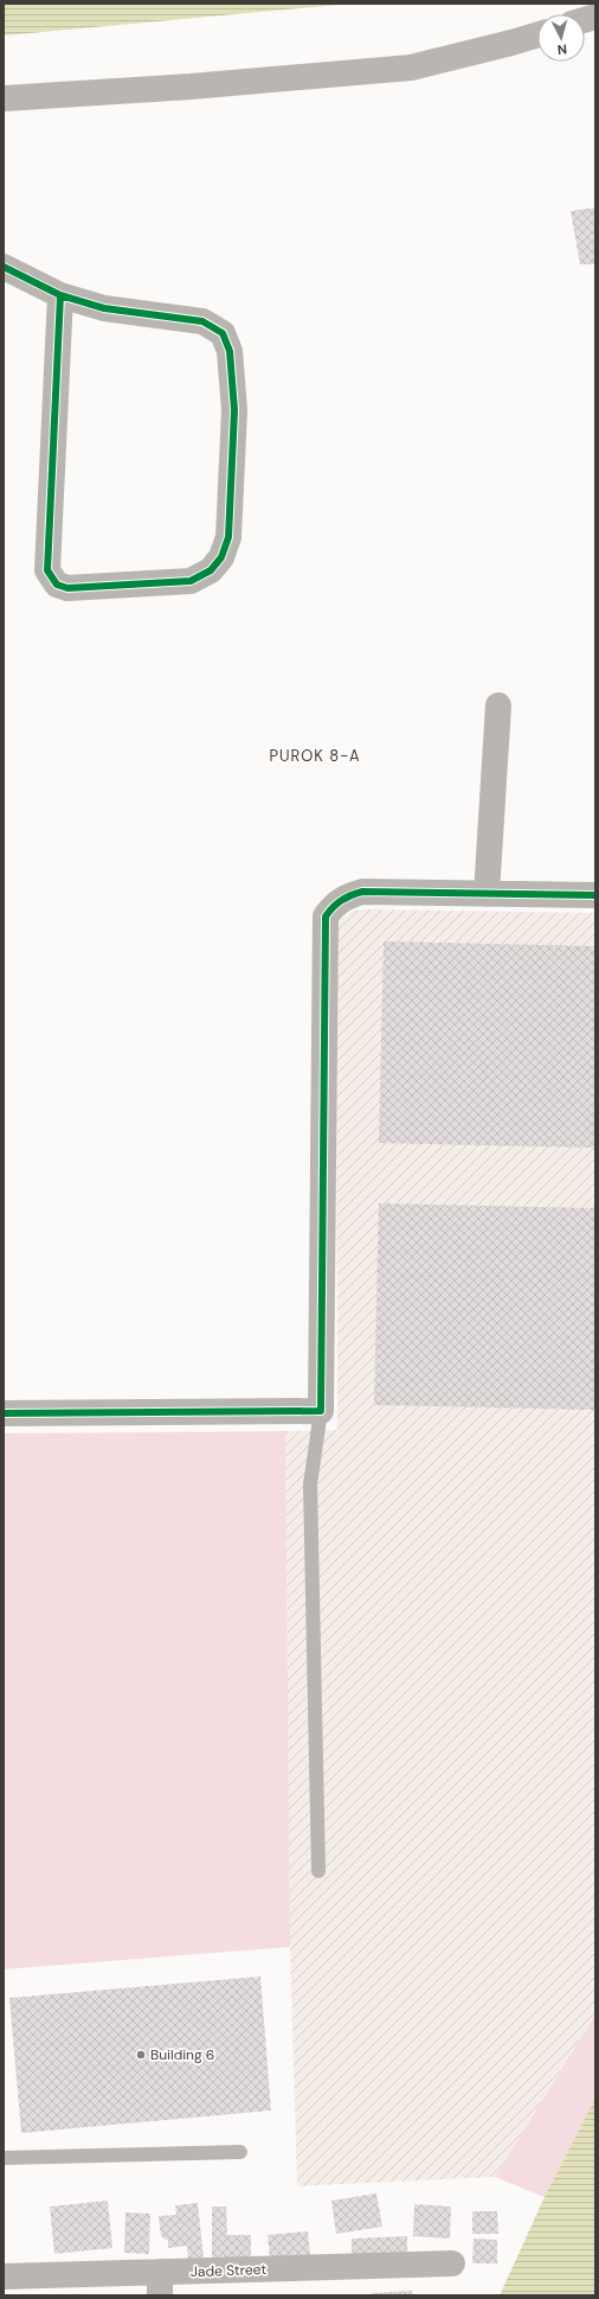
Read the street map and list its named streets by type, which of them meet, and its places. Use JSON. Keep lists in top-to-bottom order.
{
  "streets": {
    "street": ["Jade Street"]
  },
  "districts": ["PUROK 8-A"],
  "places": ["Building 6"],
  "north": "bottom"
}
